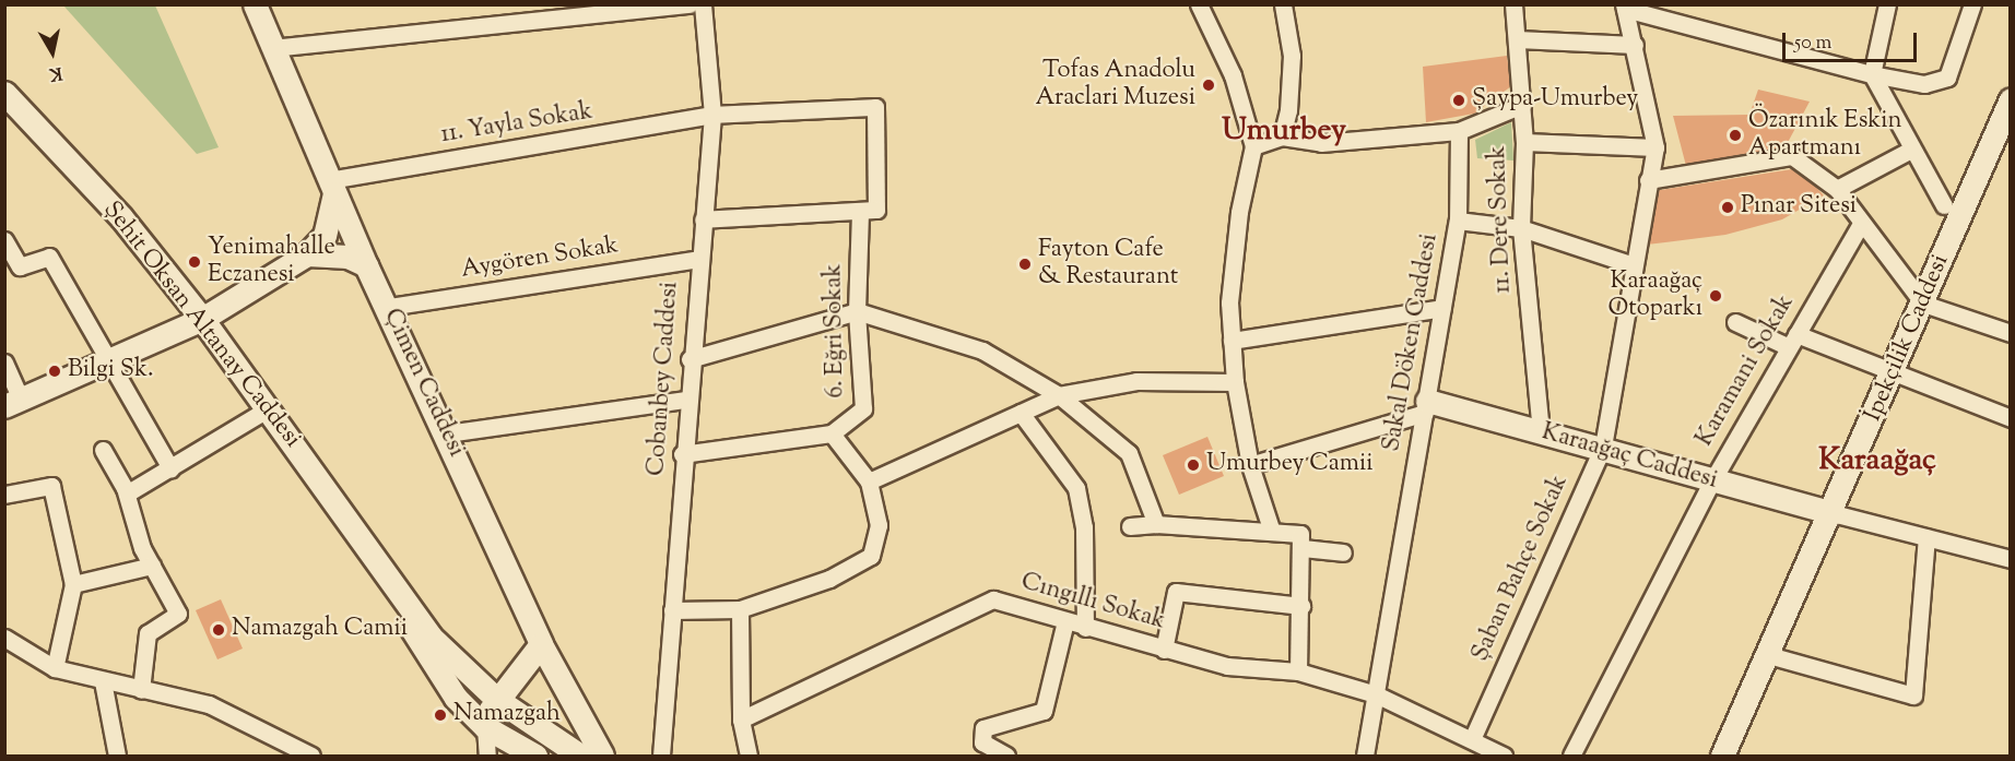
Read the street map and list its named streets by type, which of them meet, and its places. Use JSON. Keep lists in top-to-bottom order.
{
  "streets": {
    "main road": [
      "Şehit Oksan Altanay Caddesi",
      "İpekçilik Caddesi",
      "Çimen Caddesi",
      "Karaağaç Caddesi"
    ],
    "street": [
      "11. Yayla Sokak",
      "11. Dere Sokak",
      "Aygören Sokak",
      "6. Eğri Sokak",
      "Sakal Döken Caddesi",
      "Karamani Sokak",
      "Cobanbey Caddesi",
      "Şaban Bahçe Sokak",
      "Cıngıllı Sokak"
    ]
  },
  "crossings": [
    ["11. Yayla Sokak", "6. Eğri Sokak"],
    ["11. Yayla Sokak", "Cobanbey Caddesi"],
    ["11. Yayla Sokak", "Çimen Caddesi"],
    ["11. Dere Sokak", "Karaağaç Caddesi"],
    ["Aygören Sokak", "Cobanbey Caddesi"],
    ["Aygören Sokak", "Çimen Caddesi"],
    ["İpekçilik Caddesi", "Karaağaç Caddesi"],
    ["Sakal Döken Caddesi", "Karaağaç Caddesi"],
    ["Sakal Döken Caddesi", "Cıngıllı Sokak"],
    ["Karamani Sokak", "Karaağaç Caddesi"],
    ["Karaağaç Caddesi", "Şaban Bahçe Sokak"],
    ["Şaban Bahçe Sokak", "Cıngıllı Sokak"]
  ],
  "districts": ["Umurbey", "Karaağaç"],
  "places": [
    "Tofas Anadolu Araclari Muzesi",
    "Şaypa-Umurbey",
    "Özarınık Eskin Apartmanı",
    "Pınar Sitesi",
    "Yenimahalle Eczanesi",
    "Fayton Cafe & Restaurant",
    "Karaağaç Otoparkı",
    "Bilgi Sk.",
    "Umurbey Camii",
    "Namazgah Camii",
    "Namazgah"
  ],
  "scale_bar": "50 m",
  "north": "bottom"
}
